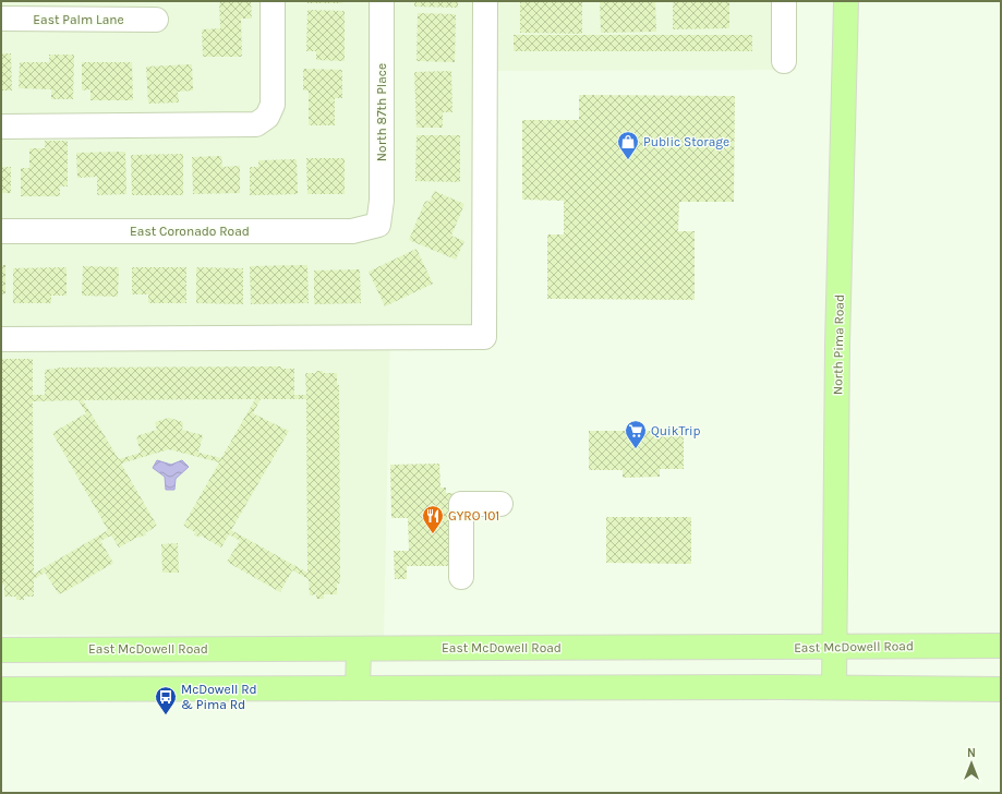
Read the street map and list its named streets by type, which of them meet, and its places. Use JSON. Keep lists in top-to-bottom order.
{
  "streets": {
    "main road": ["North Pima Road", "East McDowell Road"],
    "street": ["East Palm Lane", "North 87th Place", "East Coronado Road"]
  },
  "crossings": [
    ["North 87th Place", "East Coronado Road"],
    ["North Pima Road", "East McDowell Road"]
  ],
  "places": {
    "shop": ["Public Storage"],
    "supermarket": ["QuikTrip"],
    "restaurant": ["GYRO 101"],
    "bus stop": ["McDowell Rd & Pima Rd"]
  },
  "north": "top"
}
